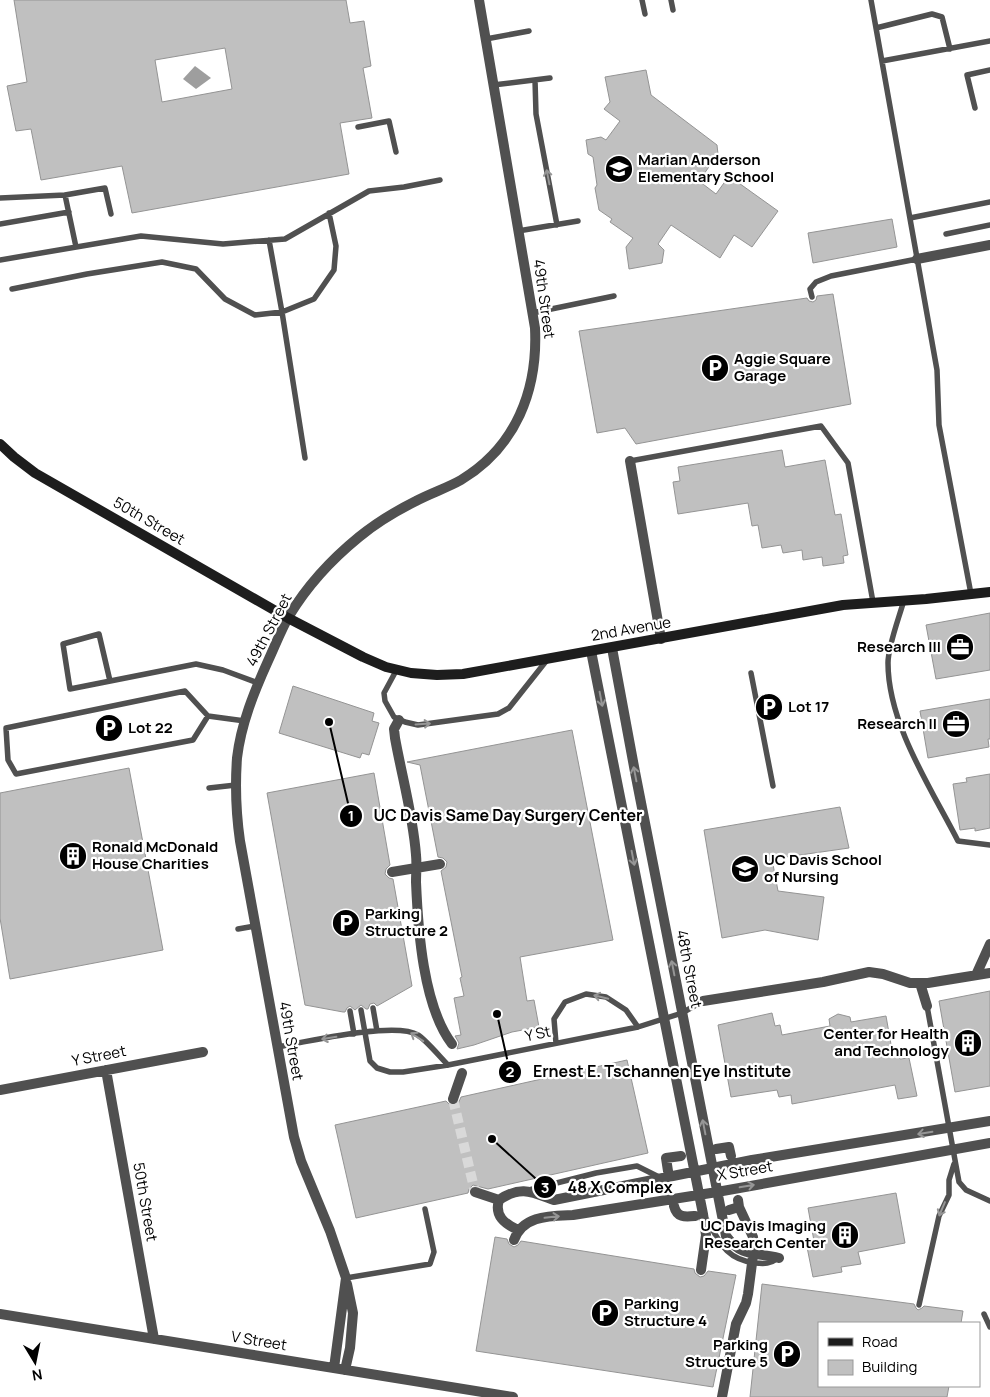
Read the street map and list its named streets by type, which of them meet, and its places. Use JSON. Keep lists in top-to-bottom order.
{
  "streets": {
    "street": [
      "49th Street",
      "50th Street",
      "2nd Avenue",
      "48th Street",
      "Y Street",
      "X Street",
      "V Street"
    ],
    "lane": ["Y St"]
  },
  "crossings": [
    ["49th Street", "50th Street"],
    ["49th Street", "2nd Avenue"],
    ["49th Street", "V Street"],
    ["50th Street", "2nd Avenue"],
    ["50th Street", "Y Street"],
    ["50th Street", "V Street"],
    ["2nd Avenue", "48th Street"],
    ["48th Street", "Y St"],
    ["48th Street", "X Street"]
  ],
  "places": {
    "school or university": ["Marian Anderson Elementary School", "UC Davis School of Nursing"],
    "parking": [
      "Aggie Square Garage",
      "Lot 17",
      "Lot 22",
      "Parking Structure 2",
      "Parking Structure 4",
      "Parking Structure 5"
    ],
    "office": ["Research III", "Research II"],
    "other": ["UC Davis Same Day Surgery Center", "Ernest E. Tschannen Eye Institute", "48 X Complex"],
    "building": ["Ronald McDonald House Charities", "Center for Health and Technology", "UC Davis Imaging Research Center"]
  },
  "legend": ["Road", "Building"],
  "north": "bottom"
}
